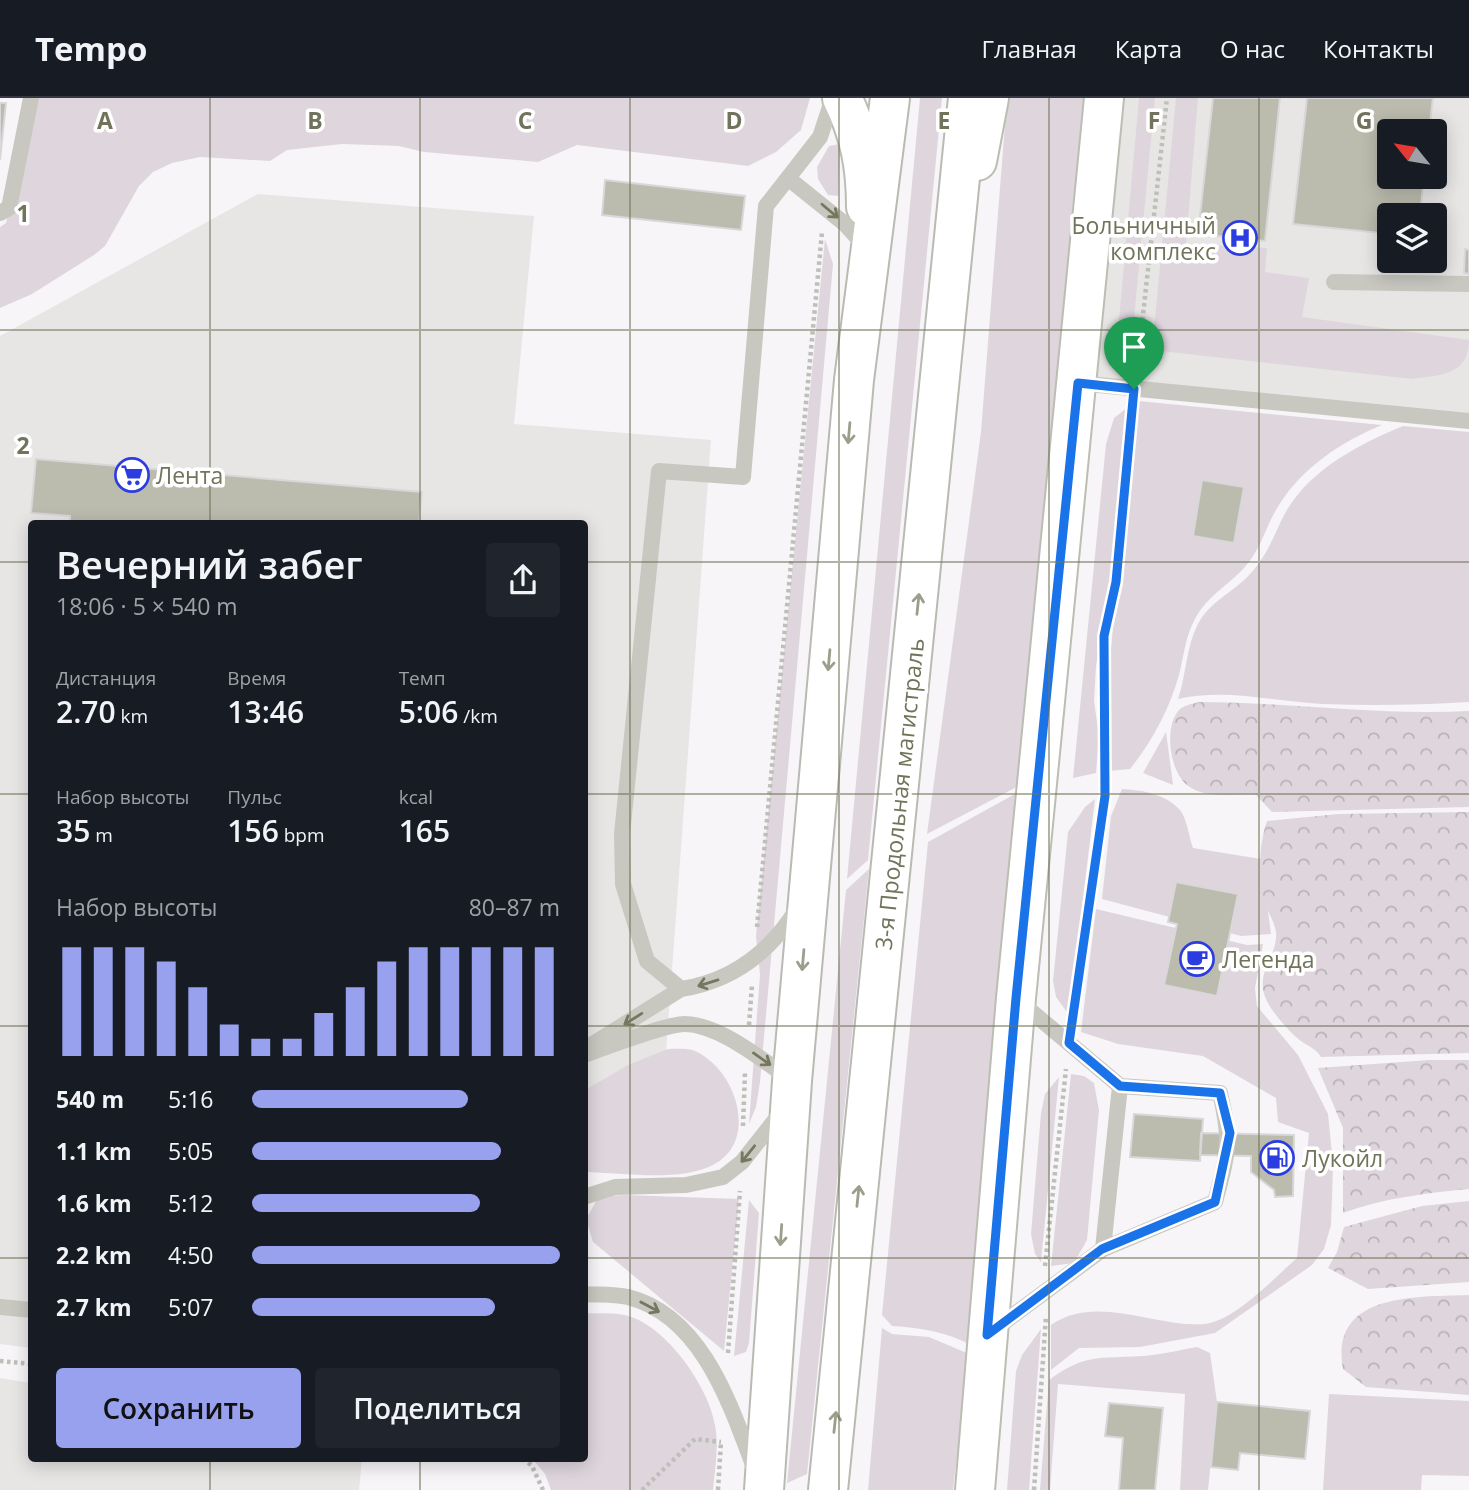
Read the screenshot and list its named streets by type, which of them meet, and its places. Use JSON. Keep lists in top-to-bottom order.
{
  "streets": {
    "main road": ["3-я Продольная магистраль"]
  },
  "places": {
    "hospital": ["Больничный комплекс"],
    "supermarket": ["Лента"],
    "cafe": ["Легенда"],
    "fuel station": ["Лукойл"]
  },
  "north": "top left",
  "page": {
    "header": "Tempo",
    "nav": [
      "Главная",
      "Карта",
      "О нас",
      "Контакты"
    ],
    "heading": ["Вечерний забег", "18:06 · 5 × 540 m"],
    "stats": [
      ["Дистанция", "2.70 km"],
      ["Время", "13:46"],
      ["Темп", "5:06 /km"],
      ["Набор высоты", "35 m"],
      ["Пульс", "156 bpm"],
      ["kcal", "165"]
    ],
    "chart": ["Набор высоты", "80–87 m"],
    "list": [
      {
        "name": "540 m",
        "note": "5:16"
      },
      {
        "name": "1.1 km",
        "note": "5:05"
      },
      {
        "name": "1.6 km",
        "note": "5:12"
      },
      {
        "name": "2.2 km",
        "note": "4:50"
      },
      {
        "name": "2.7 km",
        "note": "5:07"
      }
    ],
    "buttons": ["Сохранить", "Поделиться"]
  },
  "grid": {
    "columns": [
      "A",
      "B",
      "C",
      "D",
      "E",
      "F",
      "G"
    ],
    "rows": ["1", "2"]
  }
}
